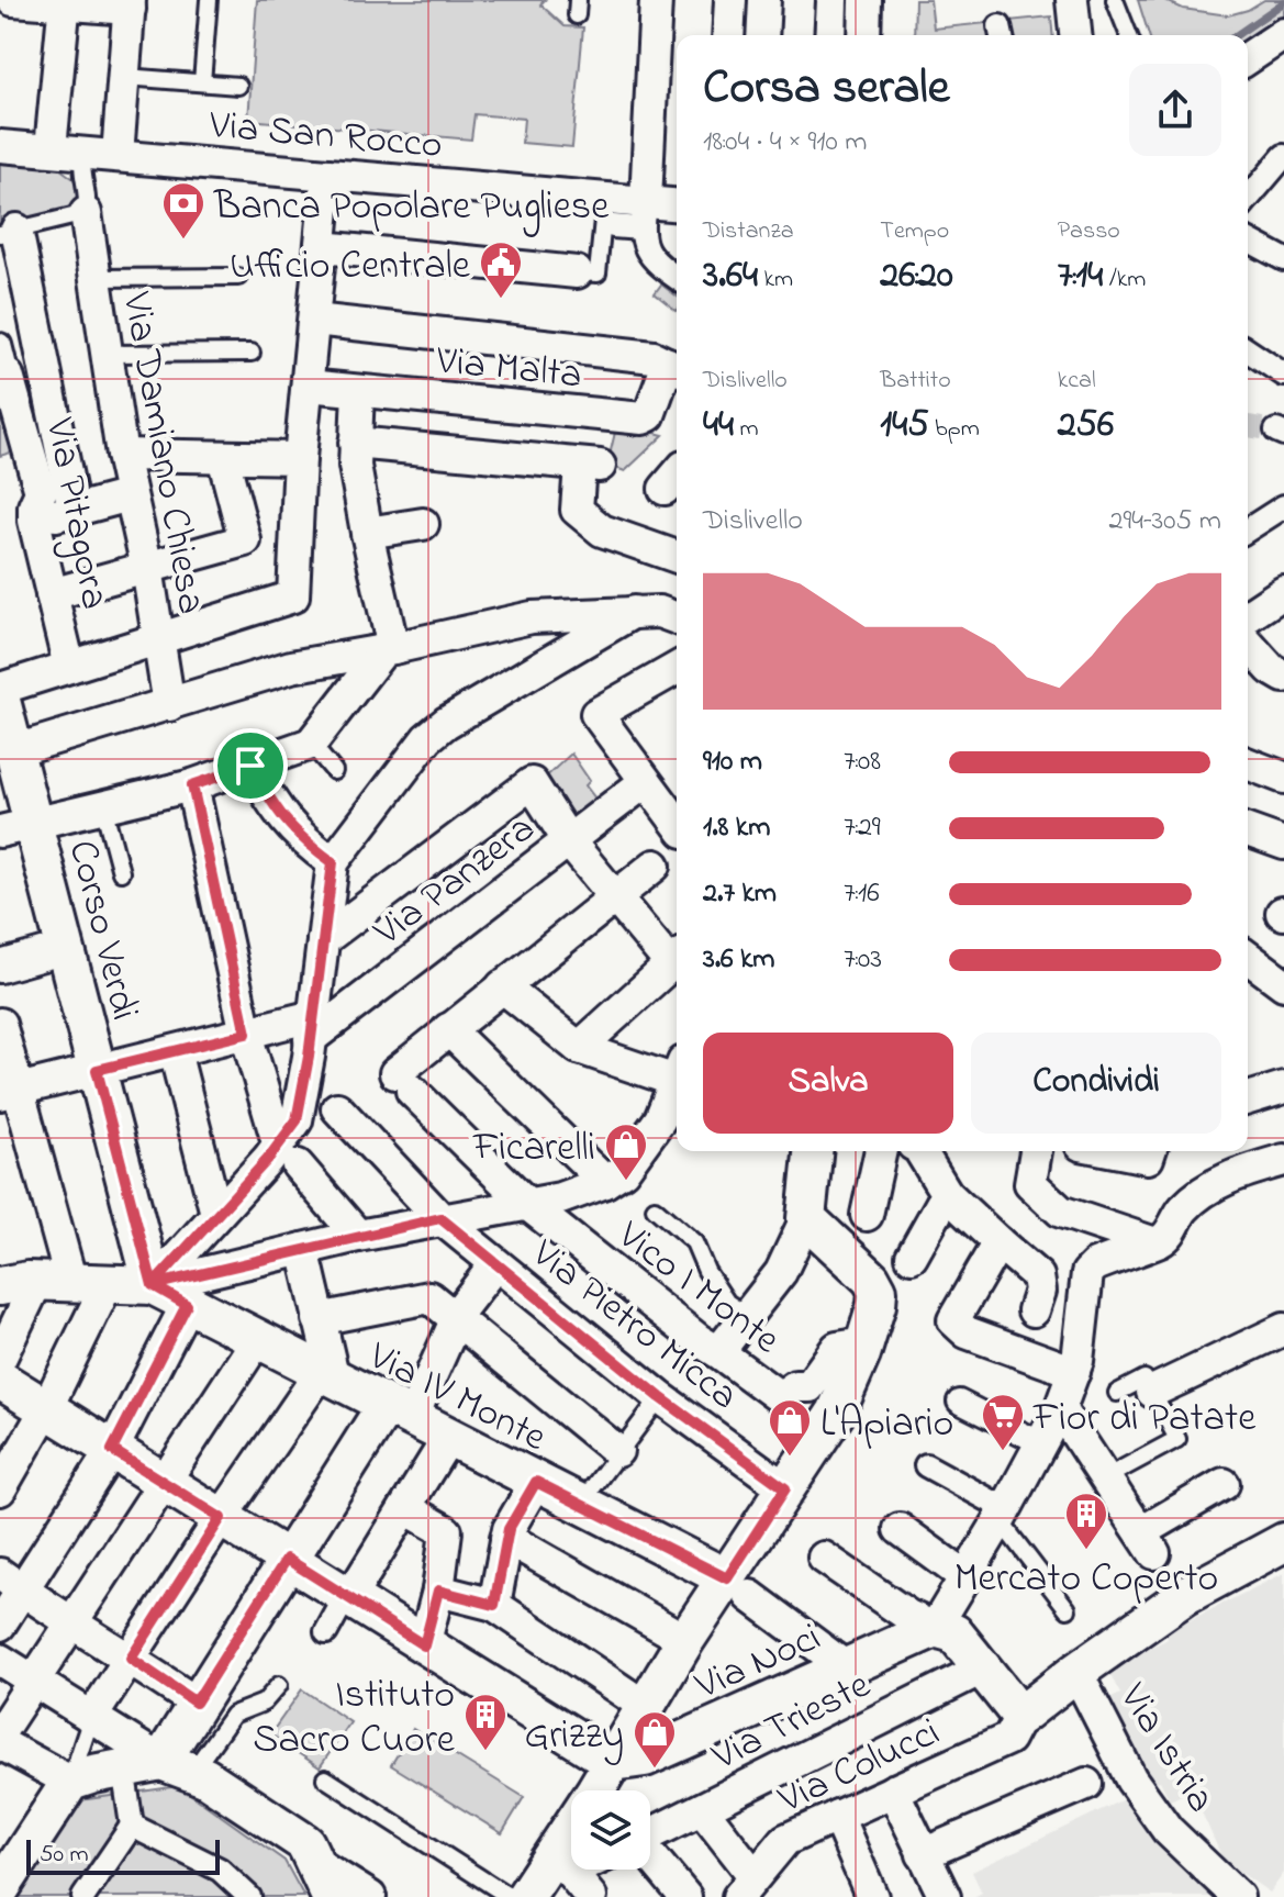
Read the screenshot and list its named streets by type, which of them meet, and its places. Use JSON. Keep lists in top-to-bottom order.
{
  "streets": {
    "street": [
      "Via San Rocco",
      "Via Malta",
      "Via Damiano Chiesa",
      "Via Pitagora",
      "Via Panzera",
      "Corso Verdi",
      "Vico I Monte",
      "Via Pietro Micca",
      "Via IV Monte",
      "Via Noci",
      "Via Trieste",
      "Via Istria",
      "Via Colucci"
    ]
  },
  "crossings": [
    ["Corso Verdi", "Via IV Monte"]
  ],
  "places": {
    "bank": ["Banca Popolare Pugliese"],
    "public building": ["Ufficio Centrale"],
    "shop": ["Ficarelli", "L'Apiario", "Grizzy"],
    "supermarket": ["Fior di Patate"],
    "building": ["Mercato Coperto", "Istituto Sacro Cuore"]
  },
  "scale_bar": "50 m",
  "page": {
    "heading": ["Corsa serale", "18:04 · 4 × 910 m"],
    "stats": [
      ["Distanza", "3.64 km"],
      ["Tempo", "26:20"],
      ["Passo", "7:14 /km"],
      ["Dislivello", "44 m"],
      ["Battito", "145 bpm"],
      ["kcal", "256"]
    ],
    "chart": ["Dislivello", "294–305 m"],
    "list": [
      {
        "name": "910 m",
        "note": "7:08"
      },
      {
        "name": "1.8 km",
        "note": "7:29"
      },
      {
        "name": "2.7 km",
        "note": "7:16"
      },
      {
        "name": "3.6 km",
        "note": "7:03"
      }
    ],
    "buttons": ["Salva", "Condividi"],
    "scale": "50 m"
  }
}
